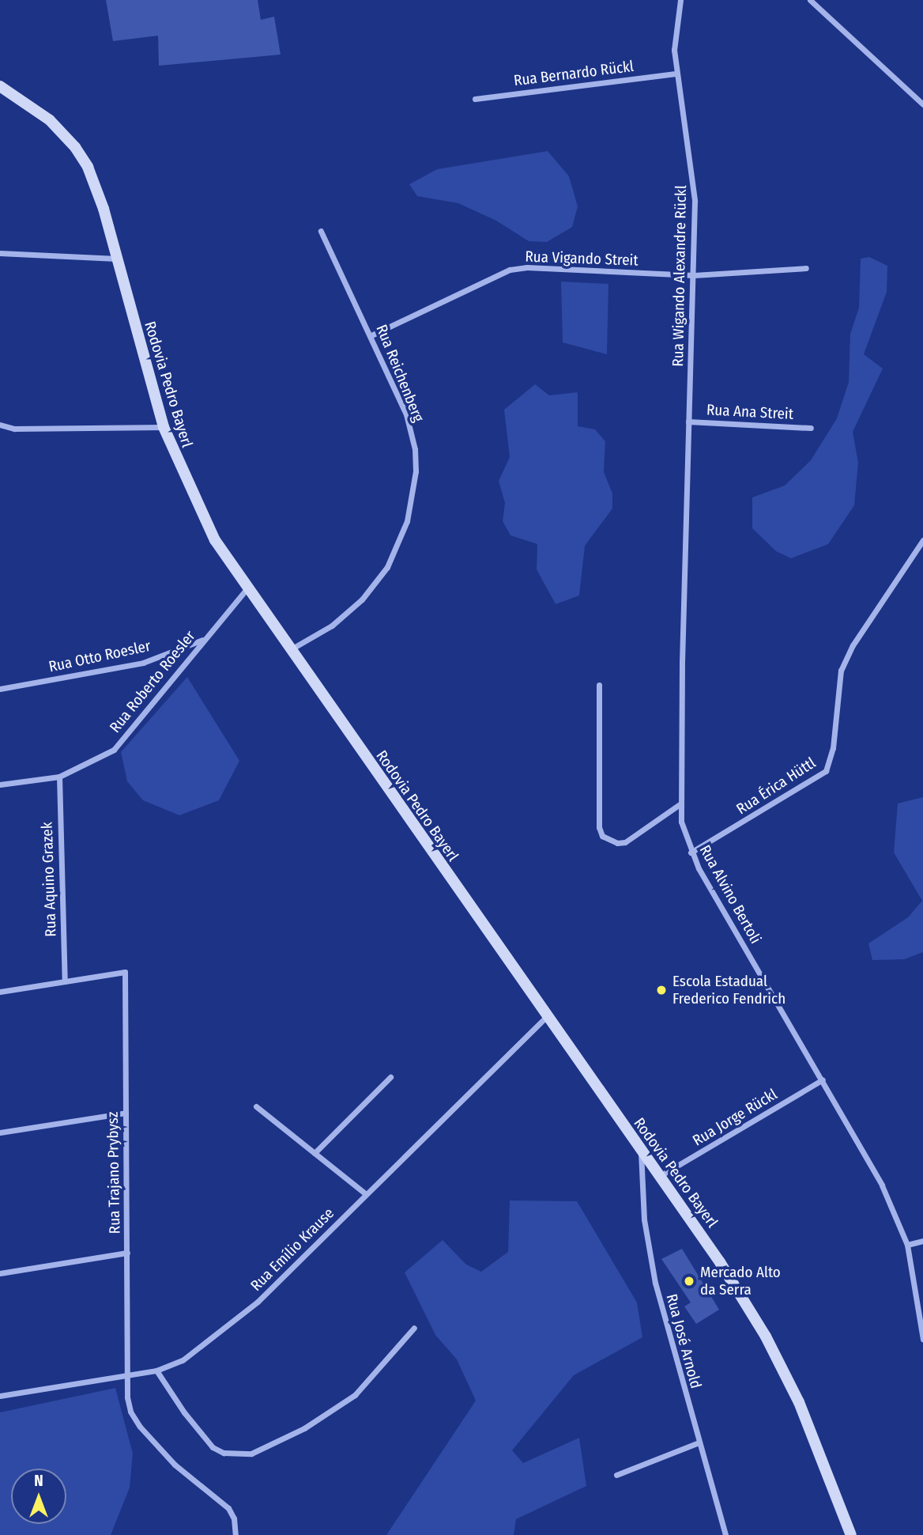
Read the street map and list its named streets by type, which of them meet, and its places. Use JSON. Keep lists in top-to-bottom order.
{
  "streets": {
    "main road": ["Rodovia Pedro Bayerl"],
    "street": [
      "Rua Bernardo Rückl",
      "Rua Vigando Streit",
      "Rua Wigando Alexandre Rückl",
      "Rua Reichenberg",
      "Rua Ana Streit",
      "Rua Otto Roesler",
      "Rua Roberto Roesler",
      "Rua Érica Hüttl",
      "Rua Aquino Grazek",
      "Rua Alvino Bertoli",
      "Rua Jorge Rückl",
      "Rua Trajano Prybysz",
      "Rua Emílio Krause",
      "Rua José Arnold"
    ]
  },
  "crossings": [
    ["Rua Bernardo Rückl", "Rua Wigando Alexandre Rückl"],
    ["Rua Vigando Streit", "Rua Wigando Alexandre Rückl"],
    ["Rua Vigando Streit", "Rua Reichenberg"],
    ["Rua Wigando Alexandre Rückl", "Rua Ana Streit"],
    ["Rua Wigando Alexandre Rückl", "Rua Alvino Bertoli"],
    ["Rua Reichenberg", "Rodovia Pedro Bayerl"],
    ["Rodovia Pedro Bayerl", "Rua Roberto Roesler"],
    ["Rodovia Pedro Bayerl", "Rua Jorge Rückl"],
    ["Rodovia Pedro Bayerl", "Rua Emílio Krause"],
    ["Rodovia Pedro Bayerl", "Rua José Arnold"],
    ["Rua Ana Streit", "Rua Alvino Bertoli"],
    ["Rua Otto Roesler", "Rua Roberto Roesler"],
    ["Rua Roberto Roesler", "Rua Aquino Grazek"],
    ["Rua Érica Hüttl", "Rua Alvino Bertoli"],
    ["Rua Aquino Grazek", "Rua Trajano Prybysz"],
    ["Rua Alvino Bertoli", "Rua Jorge Rückl"],
    ["Rua Trajano Prybysz", "Rua Emílio Krause"]
  ],
  "places": ["Escola Estadual Frederico Fendrich", "Mercado Alto da Serra"],
  "north": "top"
}
